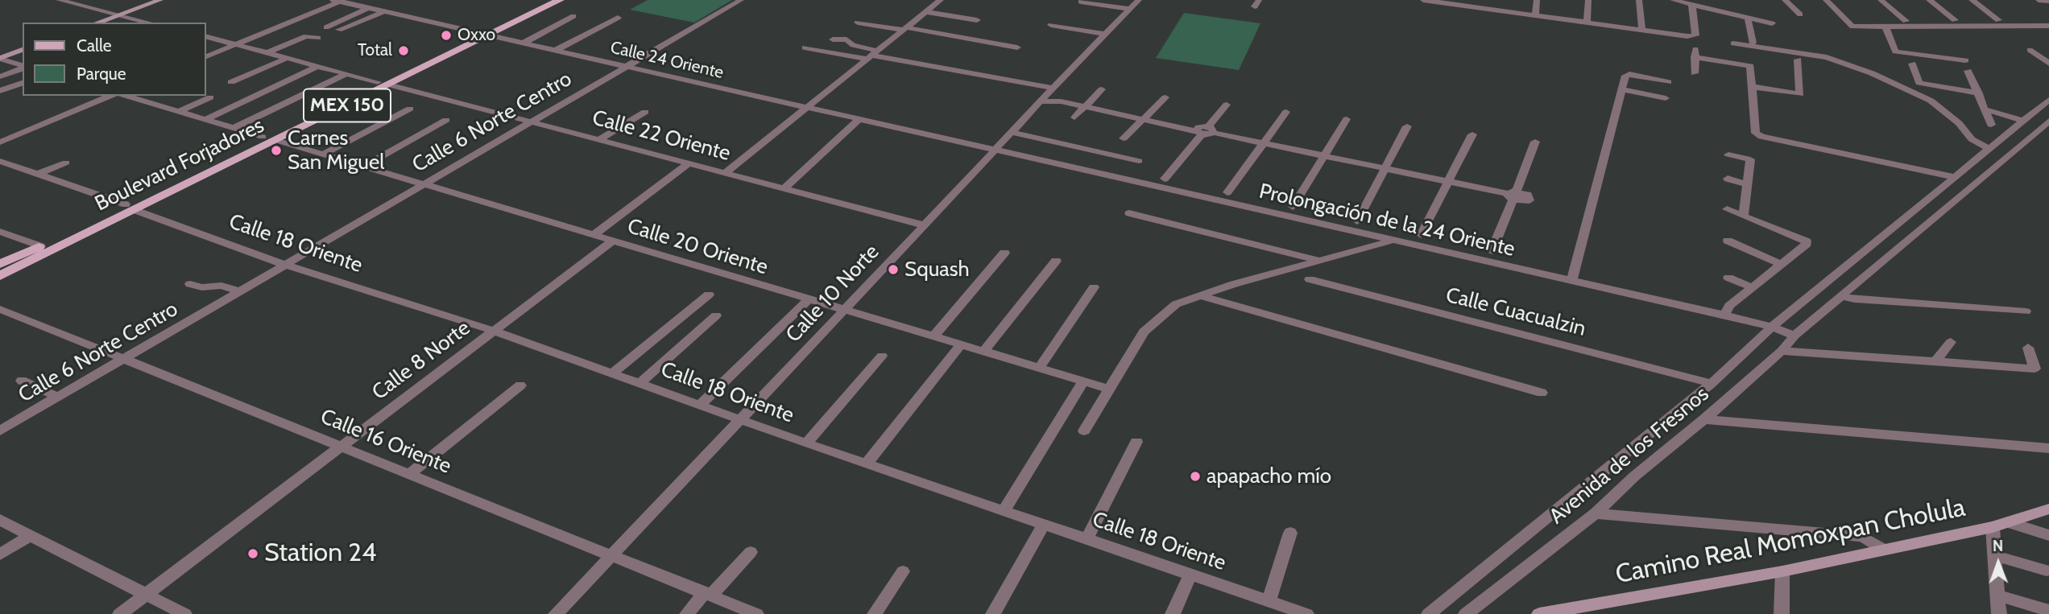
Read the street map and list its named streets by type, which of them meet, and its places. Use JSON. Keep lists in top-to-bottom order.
{
  "streets": {
    "main road": ["MEX 150", "Boulevard Forjadores"],
    "street": [
      "Calle 24 Oriente",
      "Calle 6 Norte Centro",
      "Calle 22 Oriente",
      "Prolongación de la 24 Oriente",
      "Calle 18 Oriente",
      "Calle 20 Oriente",
      "Calle 10 Norte",
      "Calle Cuacualzin",
      "Calle 8 Norte",
      "Calle 16 Oriente",
      "Avenida de los Fresnos",
      "Camino Real Momoxpan Cholula"
    ]
  },
  "crossings": [
    ["Calle 24 Oriente", "Calle 6 Norte Centro"],
    ["Calle 24 Oriente", "Boulevard Forjadores"],
    ["Calle 24 Oriente", "Prolongación de la 24 Oriente"],
    ["Calle 24 Oriente", "Calle 10 Norte"],
    ["Calle 6 Norte Centro", "Calle 22 Oriente"],
    ["Calle 6 Norte Centro", "Calle 18 Oriente"],
    ["Calle 6 Norte Centro", "Calle 20 Oriente"],
    ["Calle 6 Norte Centro", "Calle 16 Oriente"],
    ["Calle 22 Oriente", "Boulevard Forjadores"],
    ["Calle 22 Oriente", "Calle 10 Norte"],
    ["Boulevard Forjadores", "Calle 18 Oriente"],
    ["Boulevard Forjadores", "Calle 20 Oriente"],
    ["Prolongación de la 24 Oriente", "Calle 10 Norte"],
    ["Prolongación de la 24 Oriente", "Avenida de los Fresnos"],
    ["Calle 18 Oriente", "Calle 10 Norte"],
    ["Calle 18 Oriente", "Calle 8 Norte"],
    ["Calle 20 Oriente", "Calle 10 Norte"],
    ["Calle 20 Oriente", "Calle 8 Norte"],
    ["Calle 10 Norte", "Calle 16 Oriente"],
    ["Calle Cuacualzin", "Avenida de los Fresnos"],
    ["Calle 8 Norte", "Calle 16 Oriente"]
  ],
  "places": [
    "Oxxo",
    "Total",
    "Carnes San Miguel",
    "Squash",
    "apapacho mío",
    "Station 24"
  ],
  "legend": ["Calle", "Parque"],
  "north": "top"
}
